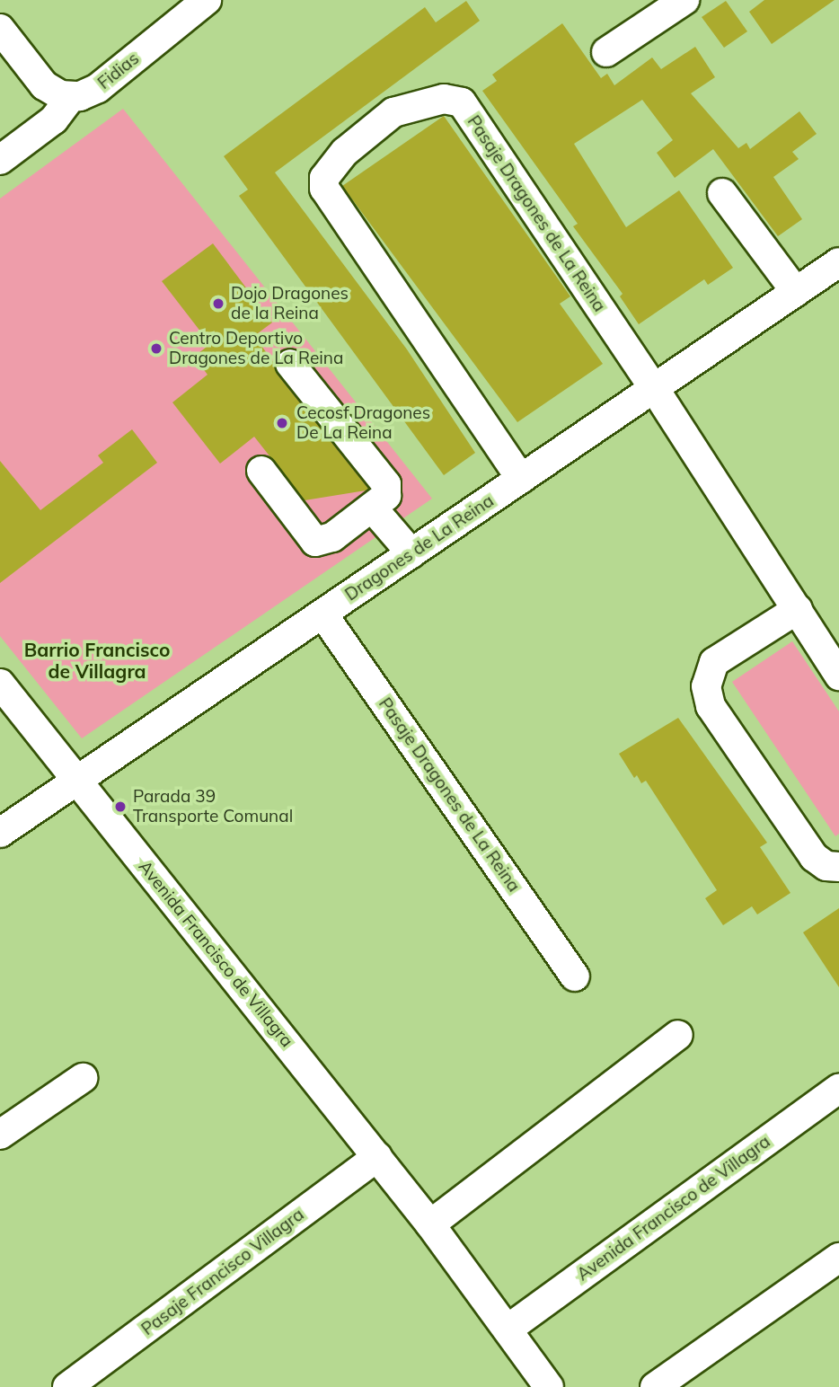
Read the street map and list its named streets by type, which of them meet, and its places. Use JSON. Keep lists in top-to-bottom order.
{
  "streets": {
    "street": [
      "Fidias",
      "Pasaje Dragones de La Reina",
      "Dragones de La Reina",
      "Avenida Francisco de Villagra",
      "Pasaje Francisco Villagra"
    ]
  },
  "crossings": [
    ["Pasaje Dragones de La Reina", "Dragones de La Reina"],
    ["Dragones de La Reina", "Avenida Francisco de Villagra"],
    ["Avenida Francisco de Villagra", "Pasaje Francisco Villagra"]
  ],
  "districts": ["Barrio Francisco de Villagra"],
  "places": [
    "Dojo Dragones de la Reina",
    "Centro Deportivo Dragones de La Reina",
    "Cecosf Dragones De La Reina",
    "Parada 39 Transporte Comunal"
  ]
}
